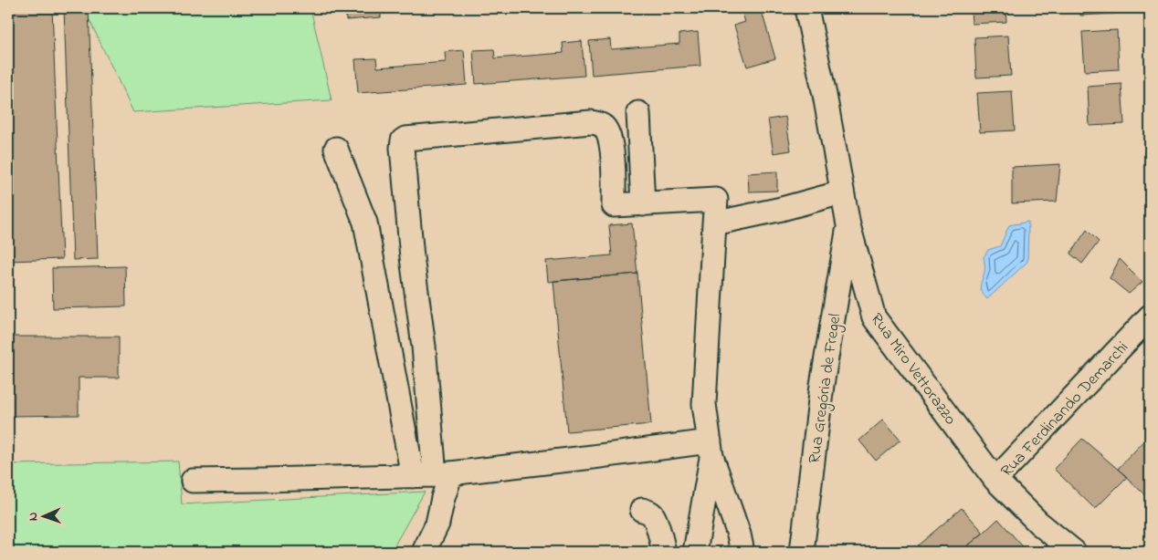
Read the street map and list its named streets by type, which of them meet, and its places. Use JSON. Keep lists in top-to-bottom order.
{
  "streets": {
    "street": ["Rua Miro Vettorazzo", "Rua Gregória de Fregel", "Rua Ferdinando Demarchi"]
  },
  "crossings": [
    ["Rua Miro Vettorazzo", "Rua Gregória de Fregel"],
    ["Rua Miro Vettorazzo", "Rua Ferdinando Demarchi"]
  ],
  "north": "left"
}
